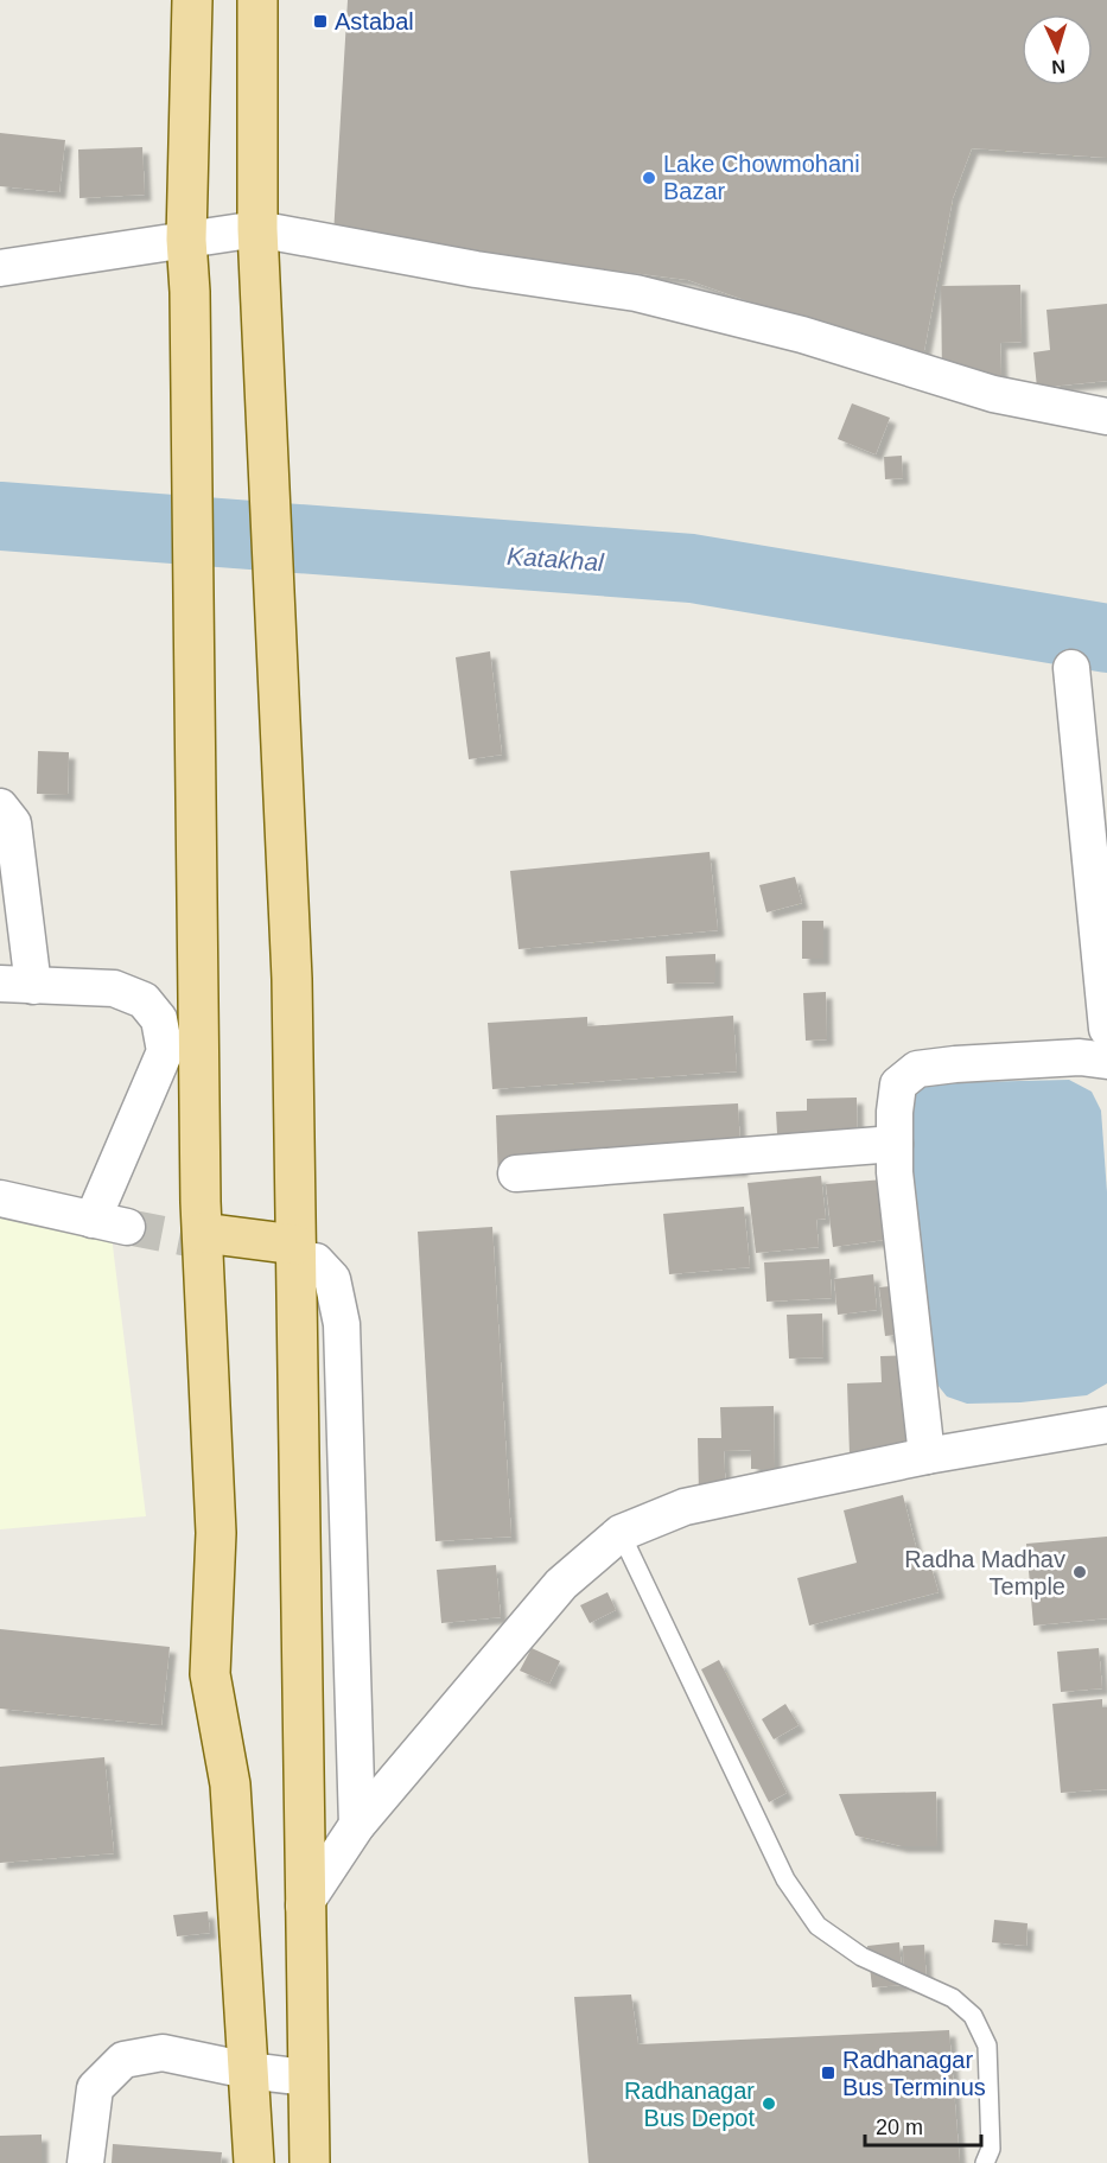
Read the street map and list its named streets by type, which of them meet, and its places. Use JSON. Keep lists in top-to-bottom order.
{
  "water": ["Katakhal"],
  "places": {
    "transit": ["Astabal", "Radhanagar Bus Terminus"],
    "other": ["Lake Chowmohani Bazar", "Radha Madhav Temple", "Radhanagar Bus Depot"]
  },
  "scale_bar": "20 m",
  "north": "bottom"
}
